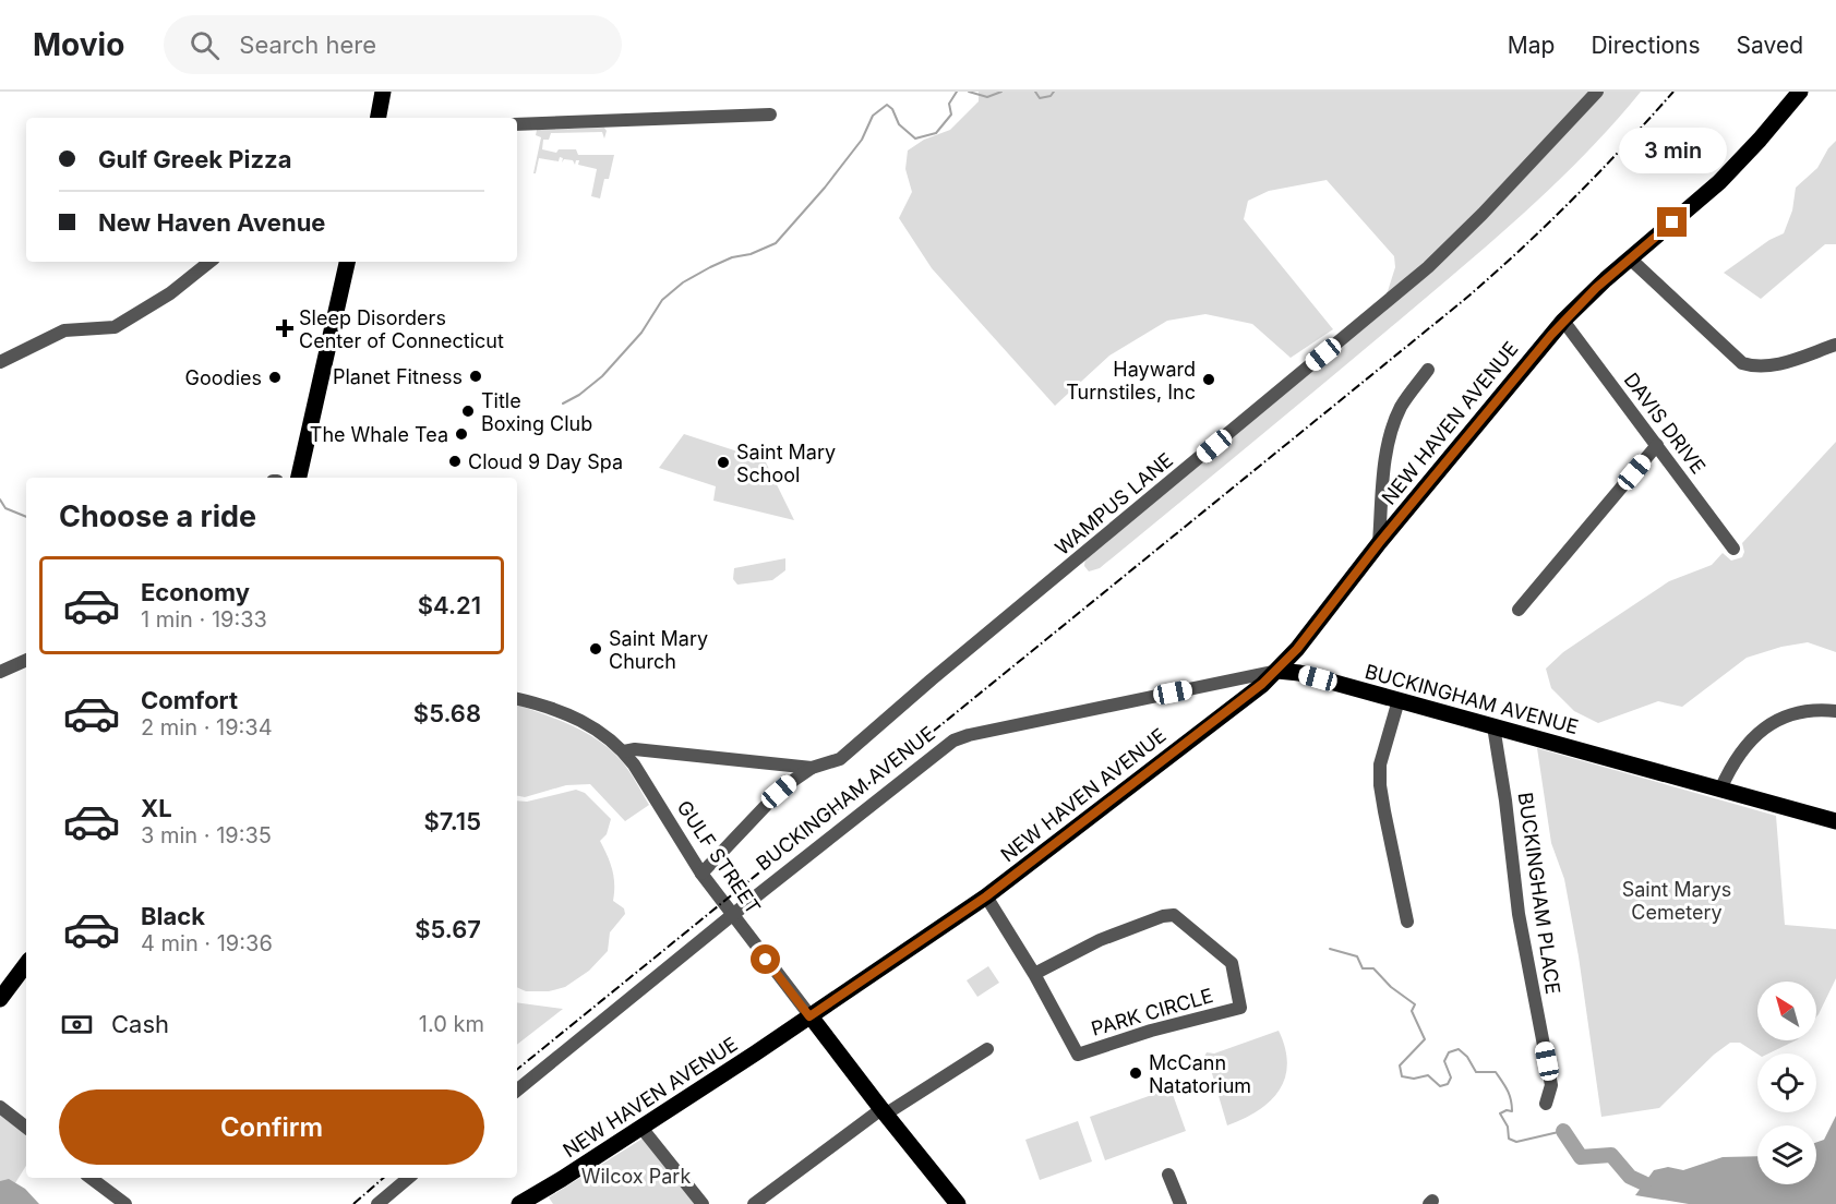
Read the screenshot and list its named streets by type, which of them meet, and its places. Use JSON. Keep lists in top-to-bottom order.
{
  "streets": {
    "main road": ["NEW HAVEN AVENUE", "BUCKINGHAM AVENUE", "GULF STREET"],
    "street": [
      "DAVIS DRIVE",
      "WAMPUS LANE",
      "BUCKINGHAM PLACE",
      "PARK CIRCLE"
    ]
  },
  "crossings": [
    ["NEW HAVEN AVENUE", "DAVIS DRIVE"],
    ["NEW HAVEN AVENUE", "BUCKINGHAM AVENUE"],
    ["NEW HAVEN AVENUE", "GULF STREET"],
    ["WAMPUS LANE", "GULF STREET"],
    ["BUCKINGHAM AVENUE", "GULF STREET"],
    ["BUCKINGHAM AVENUE", "BUCKINGHAM PLACE"]
  ],
  "parks": ["Saint Marys Cemetery", "Wilcox Park"],
  "places": {
    "health": ["Sleep Disorders Center of Connecticut"],
    "other": [
      "Planet Fitness",
      "Goodies",
      "Hayward Turnstiles, Inc",
      "Title Boxing Club",
      "The Whale Tea",
      "Cloud 9 Day Spa",
      "Saint Mary School",
      "Saint Mary Church",
      "McCann Natatorium"
    ]
  },
  "north": "top left",
  "page": {
    "header": "Movio",
    "search": "Search here",
    "nav": ["Map", "Directions", "Saved"],
    "banner": ["Gulf Greek Pizza", "New Haven Avenue"],
    "bubble": "3 min",
    "heading": "Choose a ride",
    "list": [
      {
        "name": "Economy",
        "note": "1 min · 19:33",
        "value": "$4.21"
      },
      {
        "name": "Comfort",
        "note": "2 min · 19:34",
        "value": "$5.68"
      },
      {
        "name": "XL",
        "note": "3 min · 19:35",
        "value": "$7.15"
      },
      {
        "name": "Black",
        "note": "4 min · 19:36",
        "value": "$5.67"
      }
    ],
    "pay": ["Cash", "1.0 km"],
    "buttons": "Confirm"
  }
}
